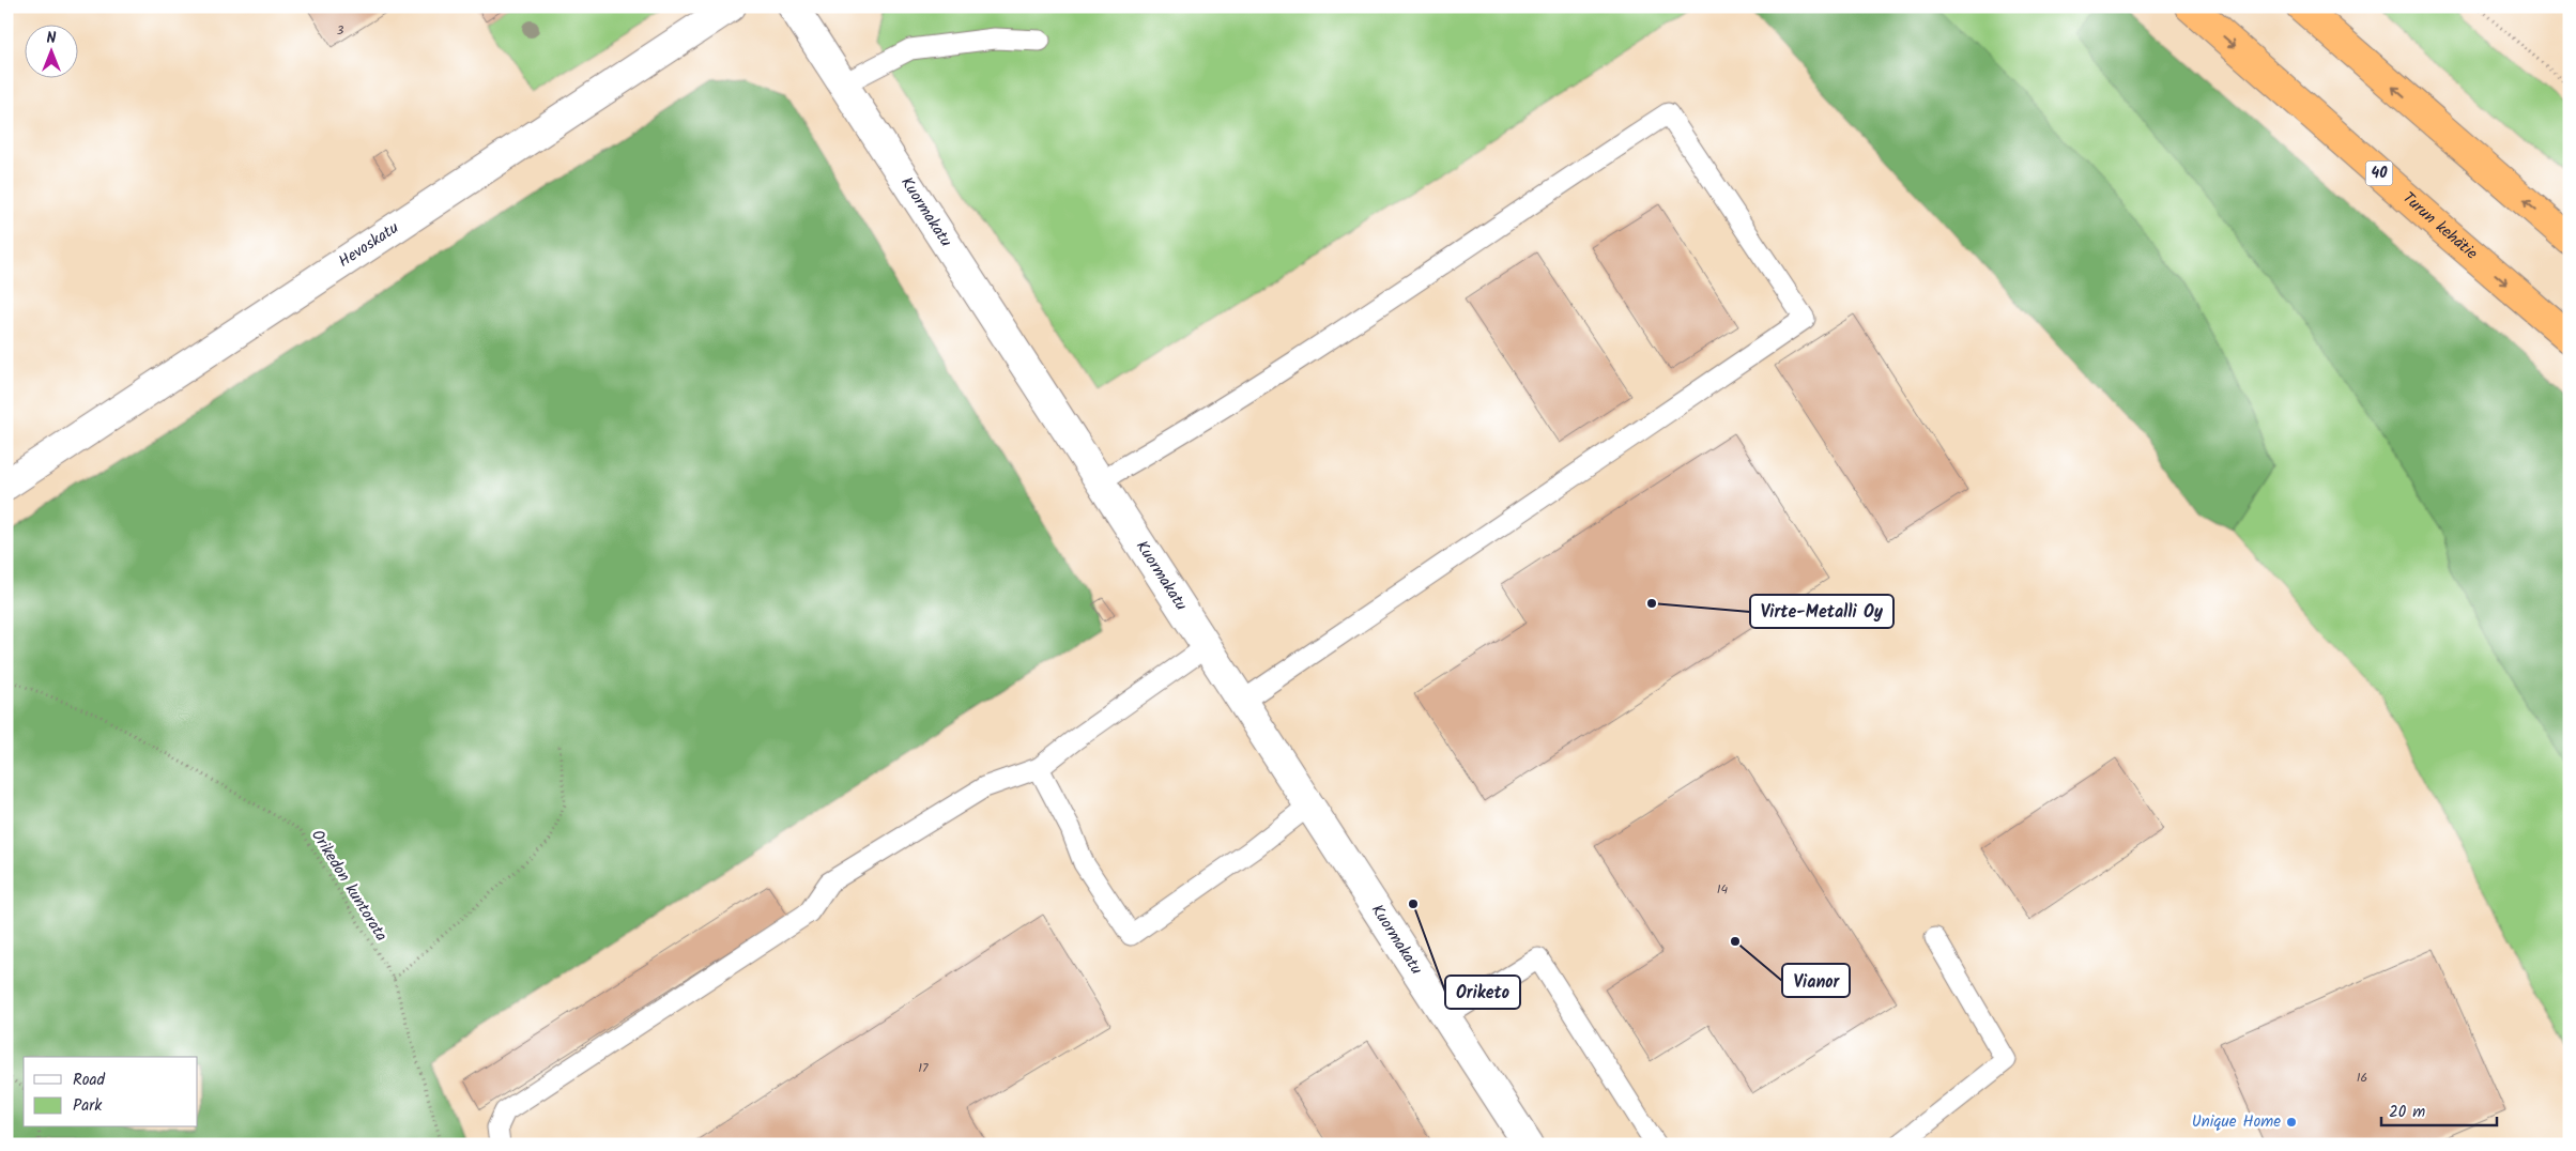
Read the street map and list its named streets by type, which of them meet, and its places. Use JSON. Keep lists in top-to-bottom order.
{
  "streets": {
    "highway": ["40", "Turun kehätie"],
    "street": ["Kuormakatu", "Hevoskatu"],
    "path": ["Orikedon kuntorata"]
  },
  "places": [
    "Virte-Metalli Oy",
    "Oriketo",
    "Vianor",
    "Unique Home"
  ],
  "house_numbers": [
    "3",
    "14",
    "17",
    "16"
  ],
  "legend": ["Road", "Park"],
  "scale_bar": "20 m",
  "north": "top"
}
